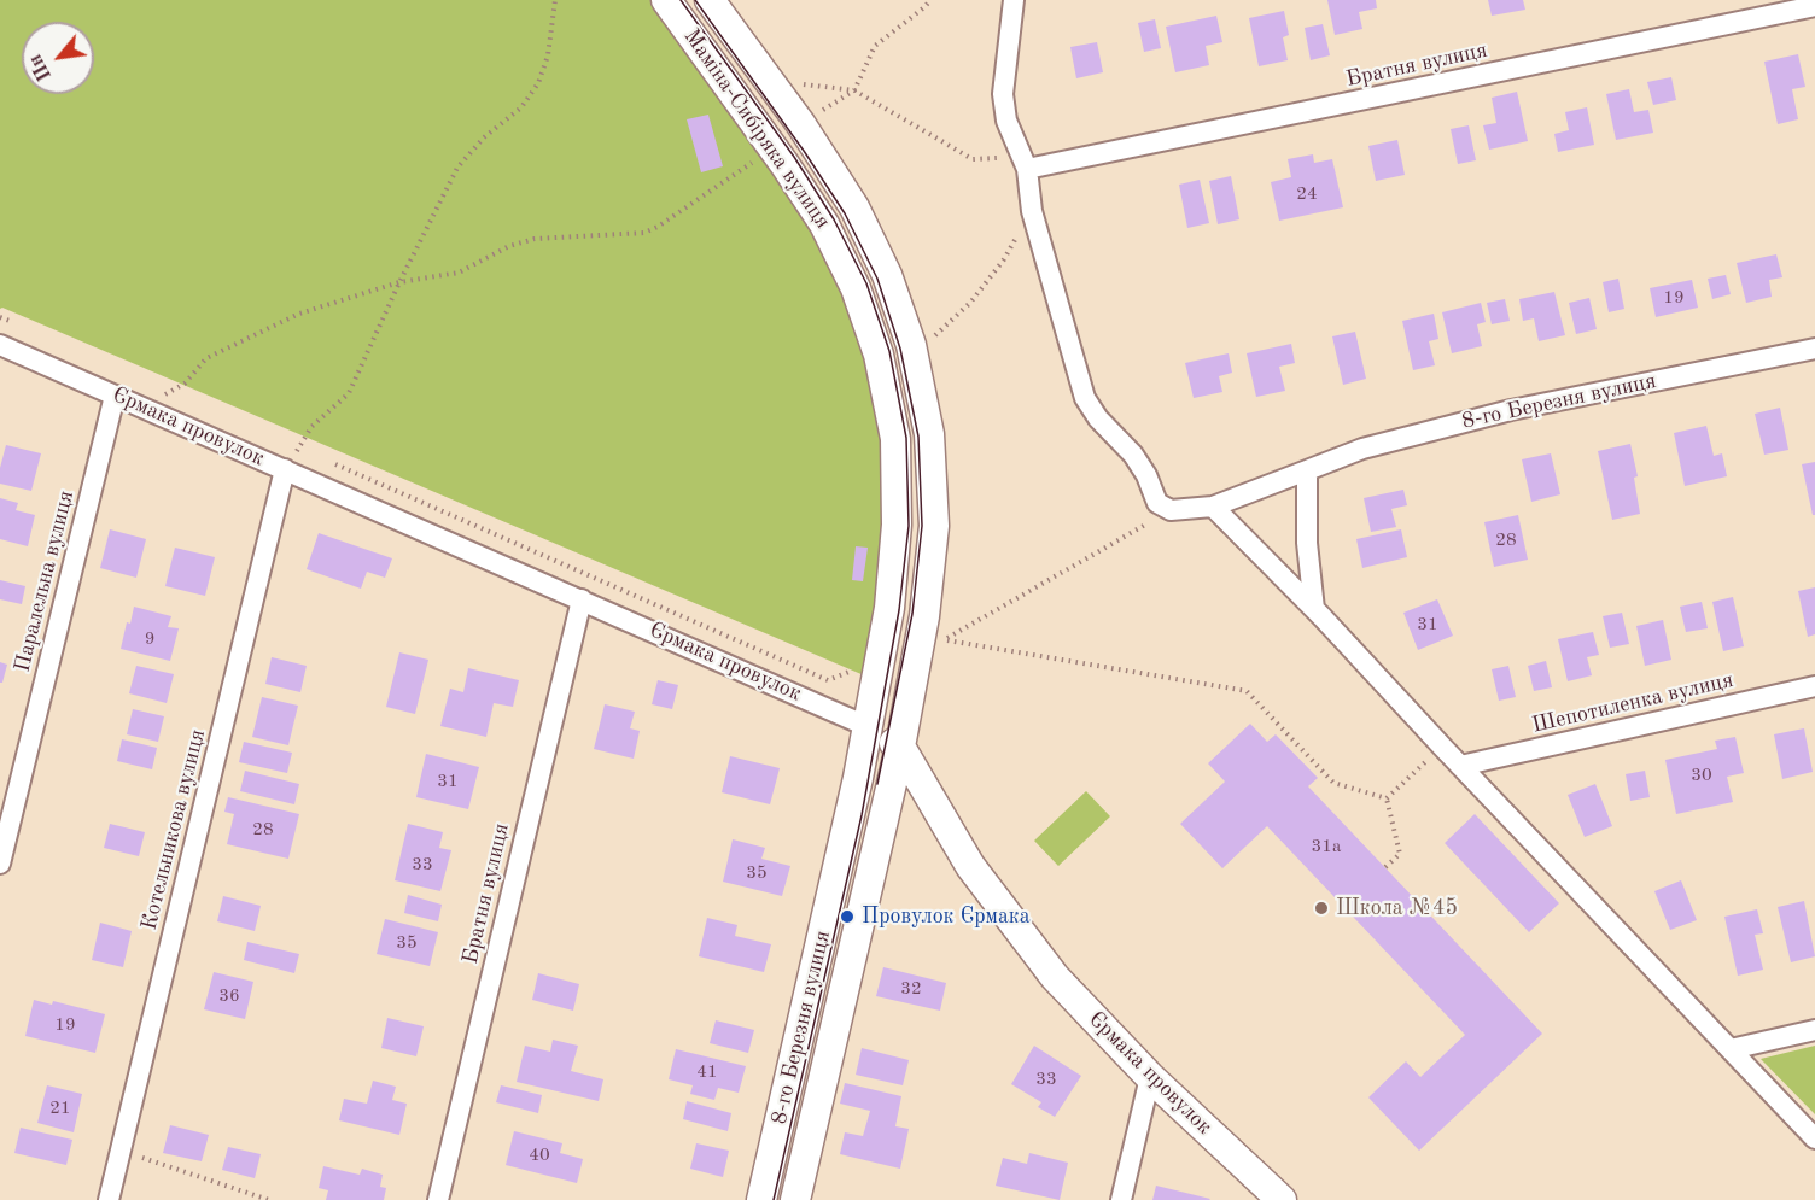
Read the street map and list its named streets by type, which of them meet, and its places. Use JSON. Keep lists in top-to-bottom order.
{
  "streets": {
    "main road": ["Маміна-Сибіряка вулиця", "8-го Березня вулиця", "Єрмака провулок"],
    "street": [
      "Братня вулиця",
      "Паралельна вулиця",
      "Шепотиленка вулиця",
      "Котельникова вулиця"
    ]
  },
  "crossings": [
    ["Братня вулиця", "Єрмака провулок"],
    ["Маміна-Сибіряка вулиця", "8-го Березня вулиця"],
    ["Маміна-Сибіряка вулиця", "Єрмака провулок"],
    ["8-го Березня вулиця", "Єрмака провулок"],
    ["Єрмака провулок", "Паралельна вулиця"],
    ["Єрмака провулок", "Котельникова вулиця"]
  ],
  "places": ["Школа №45", "Провулок Єрмака"],
  "house_numbers": [
    "24",
    "19",
    "28",
    "31",
    "9",
    "30",
    "31",
    "28",
    "31а",
    "33",
    "35",
    "35",
    "32",
    "36",
    "19",
    "41",
    "33",
    "21",
    "40"
  ],
  "north": "bottom left"
}
